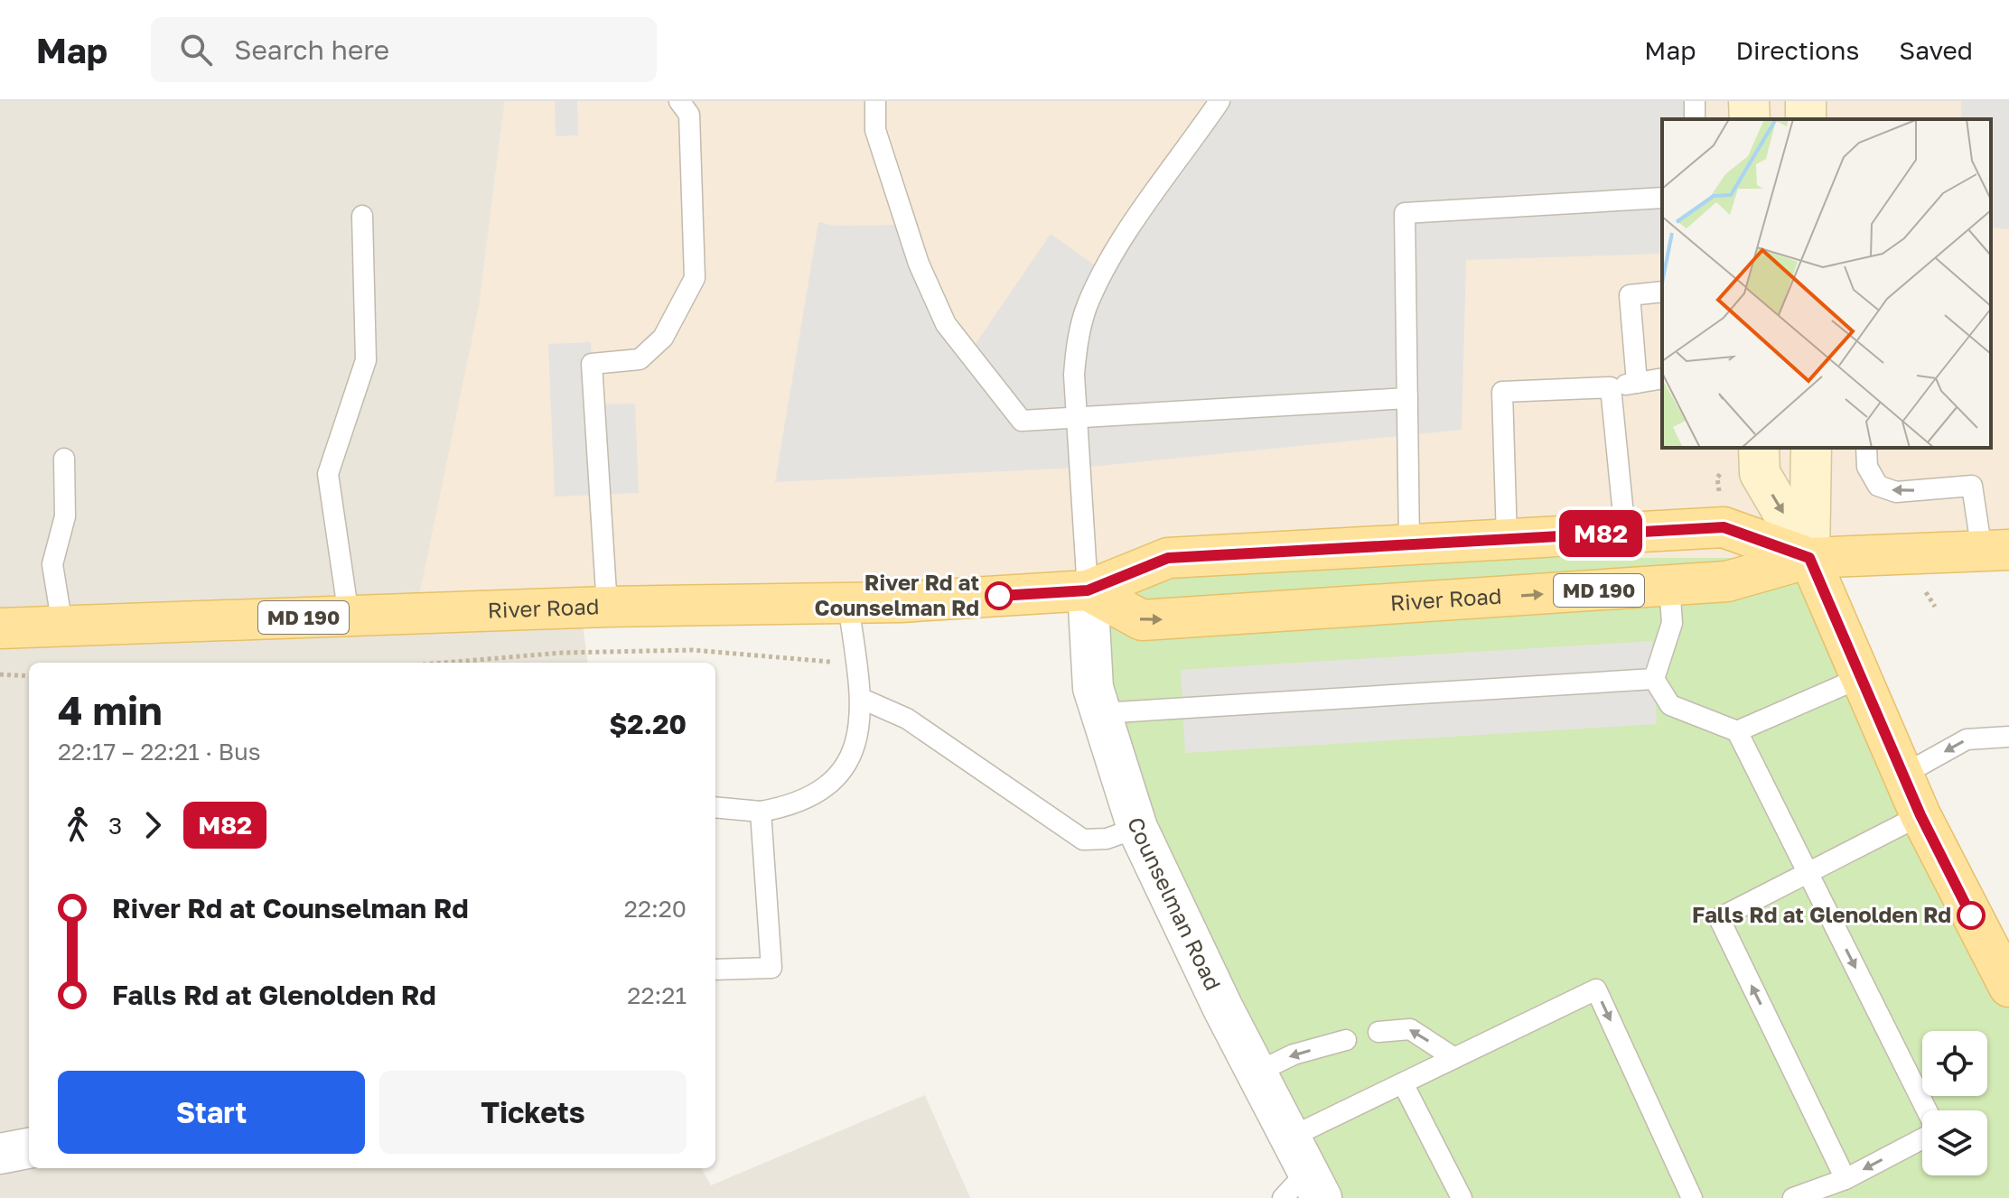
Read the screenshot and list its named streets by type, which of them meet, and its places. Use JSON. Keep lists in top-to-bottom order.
{
  "streets": {
    "main road": ["MD 190", "River Road"],
    "street": ["Counselman Road"]
  },
  "crossings": [
    ["River Road", "Counselman Road"]
  ],
  "places": ["River Rd at Counselman Rd", "Falls Rd at Glenolden Rd"],
  "lines": ["bus line M82"],
  "page": {
    "header": "Map",
    "search": "Search here",
    "nav": ["Map", "Directions", "Saved"],
    "on_map": "M82",
    "heading": ["4 min", "22:17 – 22:21 · Bus", "$2.20"],
    "legs": ["3", "M82"],
    "list": [
      {
        "name": "River Rd at Counselman Rd",
        "value": "22:20"
      },
      {
        "name": "Falls Rd at Glenolden Rd",
        "value": "22:21"
      }
    ],
    "buttons": ["Start", "Tickets"]
  }
}
